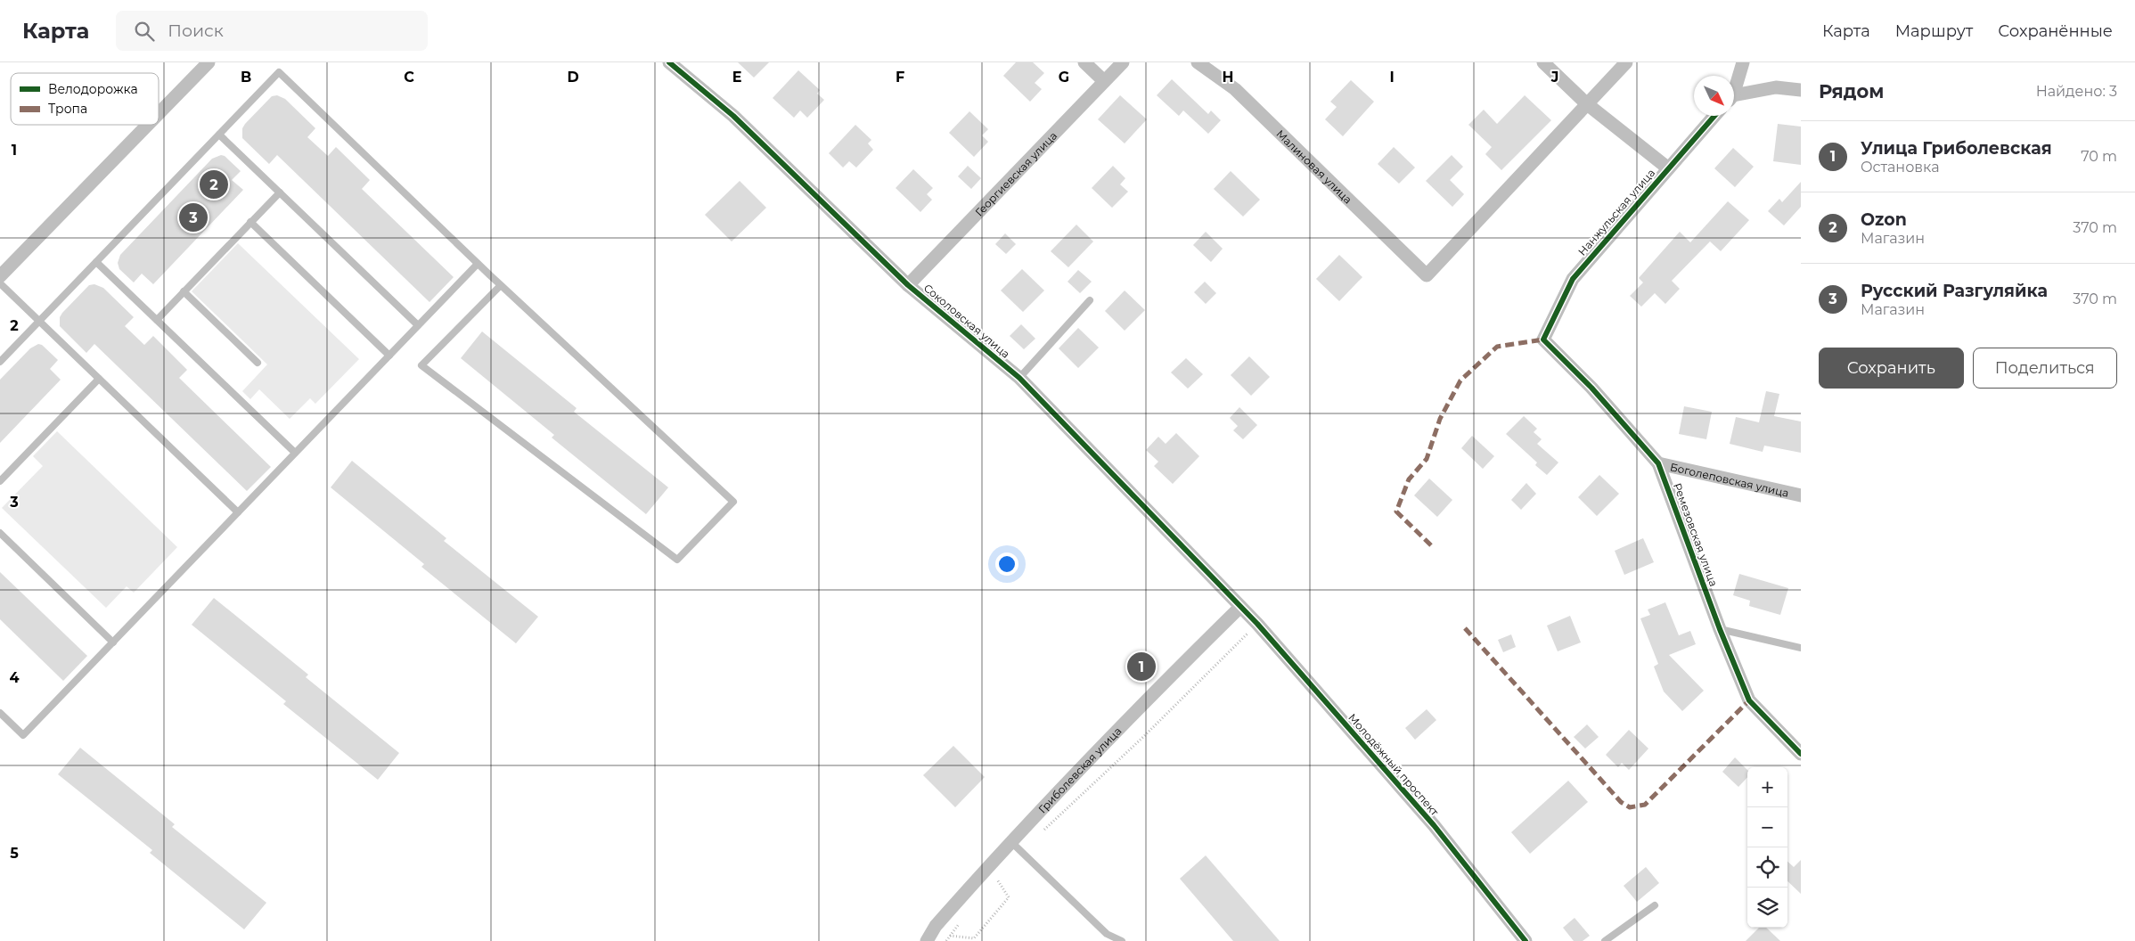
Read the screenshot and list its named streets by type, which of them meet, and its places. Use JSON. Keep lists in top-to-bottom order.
{
  "streets": {
    "street": [
      "Малиновая улица",
      "Георгиевская улица",
      "Нанжульская улица",
      "Соколовская улица",
      "Боголеповская улица",
      "Ремезовская улица",
      "Молодёжный проспект",
      "Гриболевская улица"
    ]
  },
  "crossings": [
    ["Георгиевская улица", "Соколовская улица"],
    ["Нанжульская улица", "Ремезовская улица"],
    ["Соколовская улица", "Молодёжный проспект"],
    ["Соколовская улица", "Гриболевская улица"],
    ["Боголеповская улица", "Ремезовская улица"],
    ["Молодёжный проспект", "Гриболевская улица"]
  ],
  "legend": ["Велодорожка", "Тропа"],
  "north": "bottom right",
  "page": {
    "header": "Карта",
    "search": "Поиск",
    "nav": ["Карта", "Маршрут", "Сохранённые"],
    "heading": ["Рядом", "Найдено: 3"],
    "list": [
      {
        "mark": "1",
        "name": "Улица Гриболевская",
        "note": "Остановка",
        "value": "70 m"
      },
      {
        "mark": "2",
        "name": "Ozon",
        "note": "Магазин",
        "value": "370 m"
      },
      {
        "mark": "3",
        "name": "Русский Разгуляйка",
        "note": "Магазин",
        "value": "370 m"
      }
    ],
    "pins": ["2", "3", "1"],
    "buttons": ["Сохранить", "Поделиться"],
    "map_buttons": ["+", "−"]
  },
  "grid": {
    "columns": [
      "B",
      "C",
      "D",
      "E",
      "F",
      "G",
      "H",
      "I",
      "J"
    ],
    "rows": [
      "1",
      "2",
      "3",
      "4",
      "5"
    ]
  }
}
